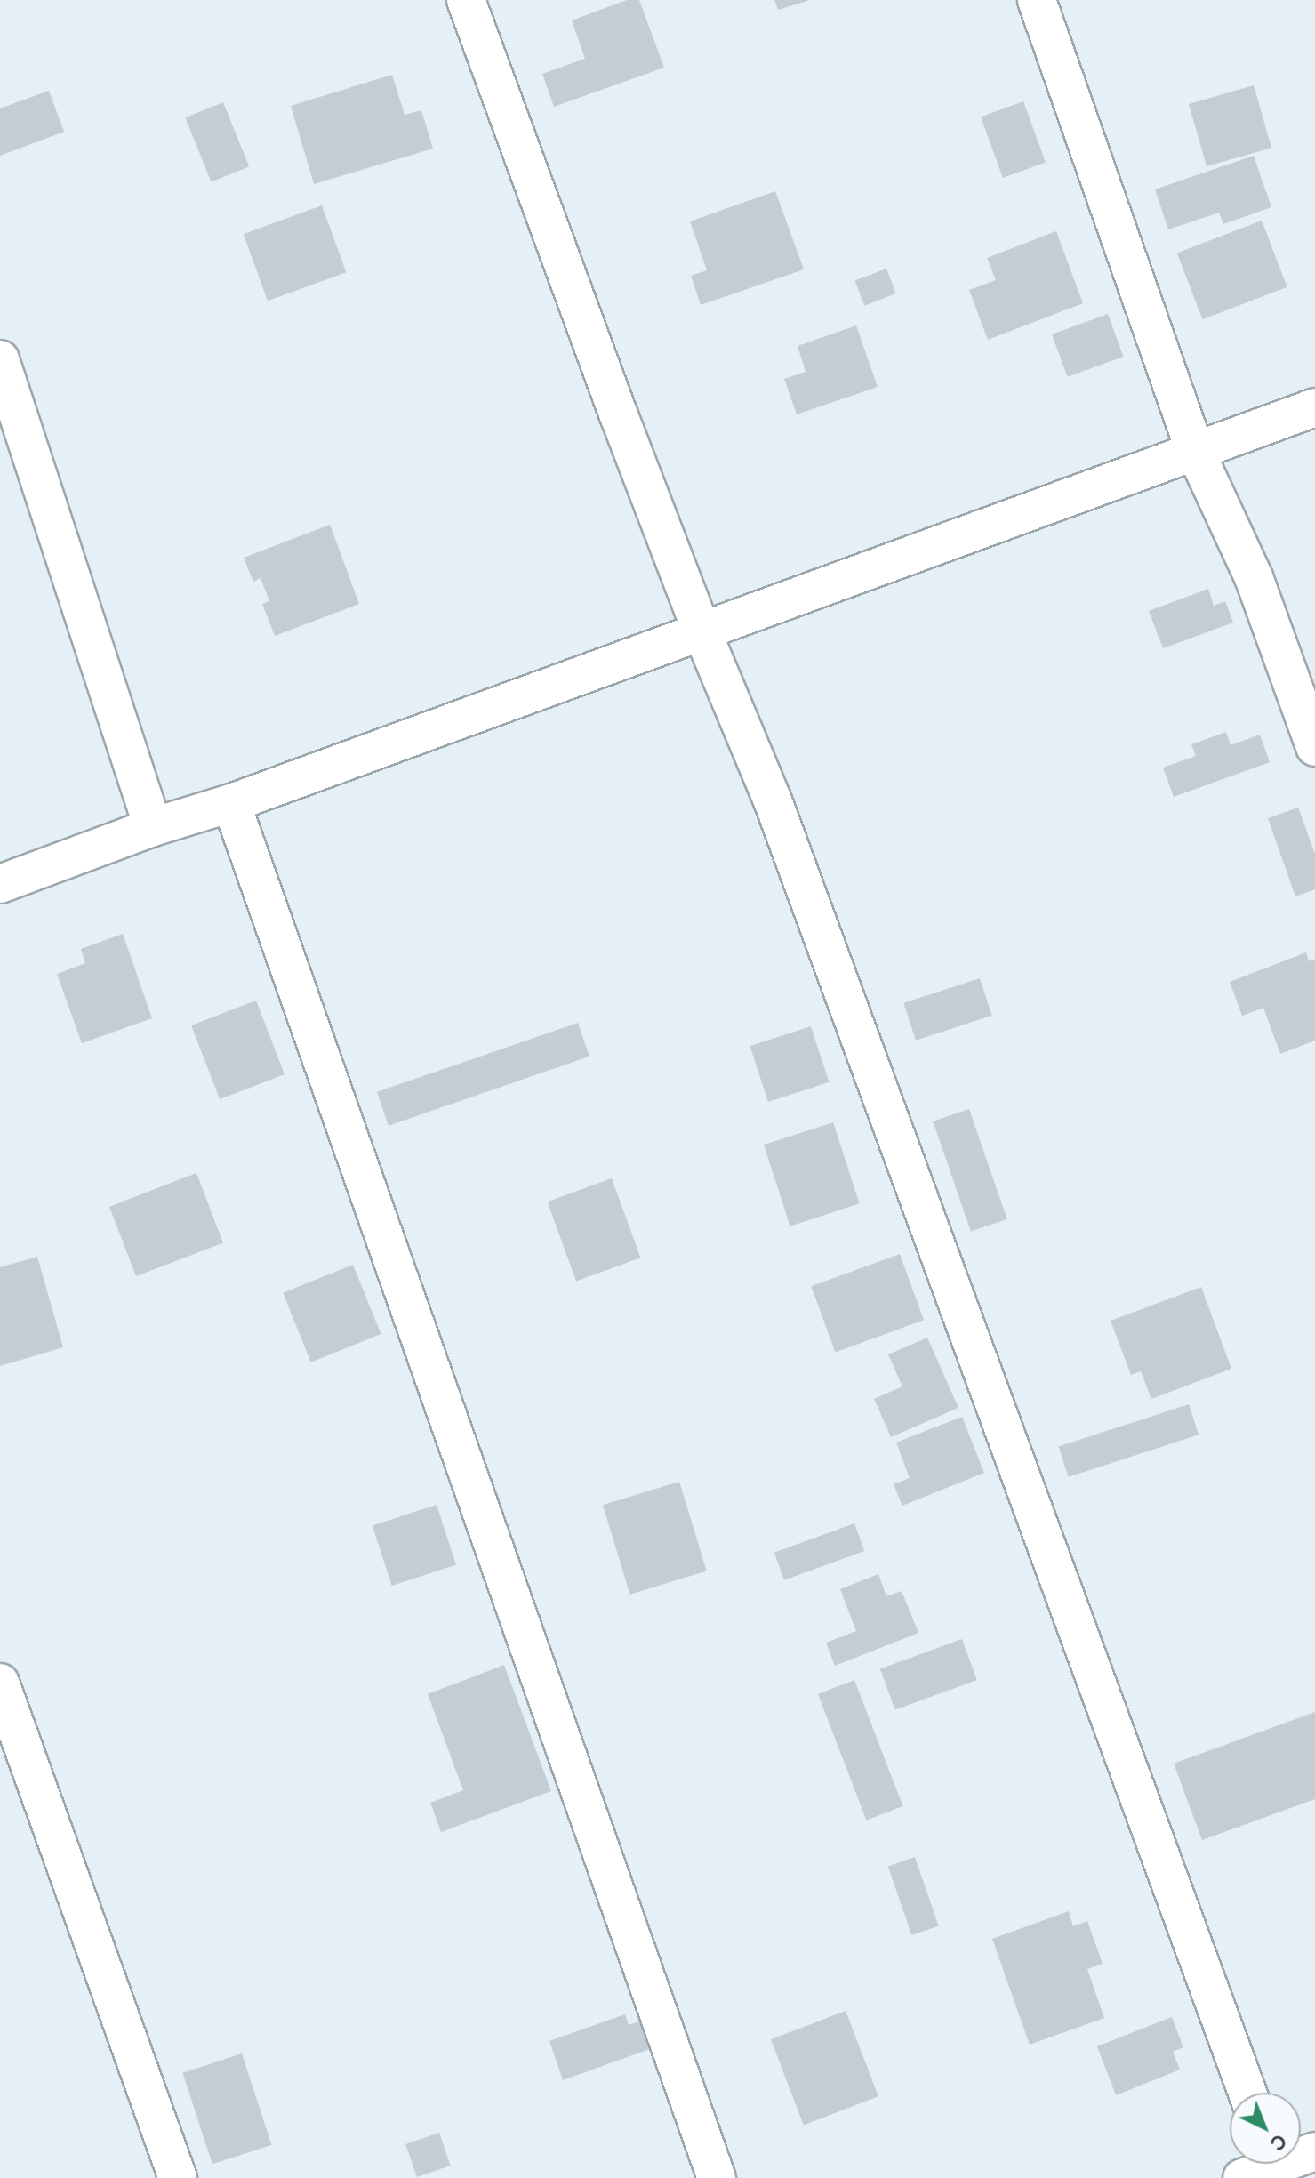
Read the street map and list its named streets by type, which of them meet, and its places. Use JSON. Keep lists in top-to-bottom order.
{
  "north": "bottom right"
}
